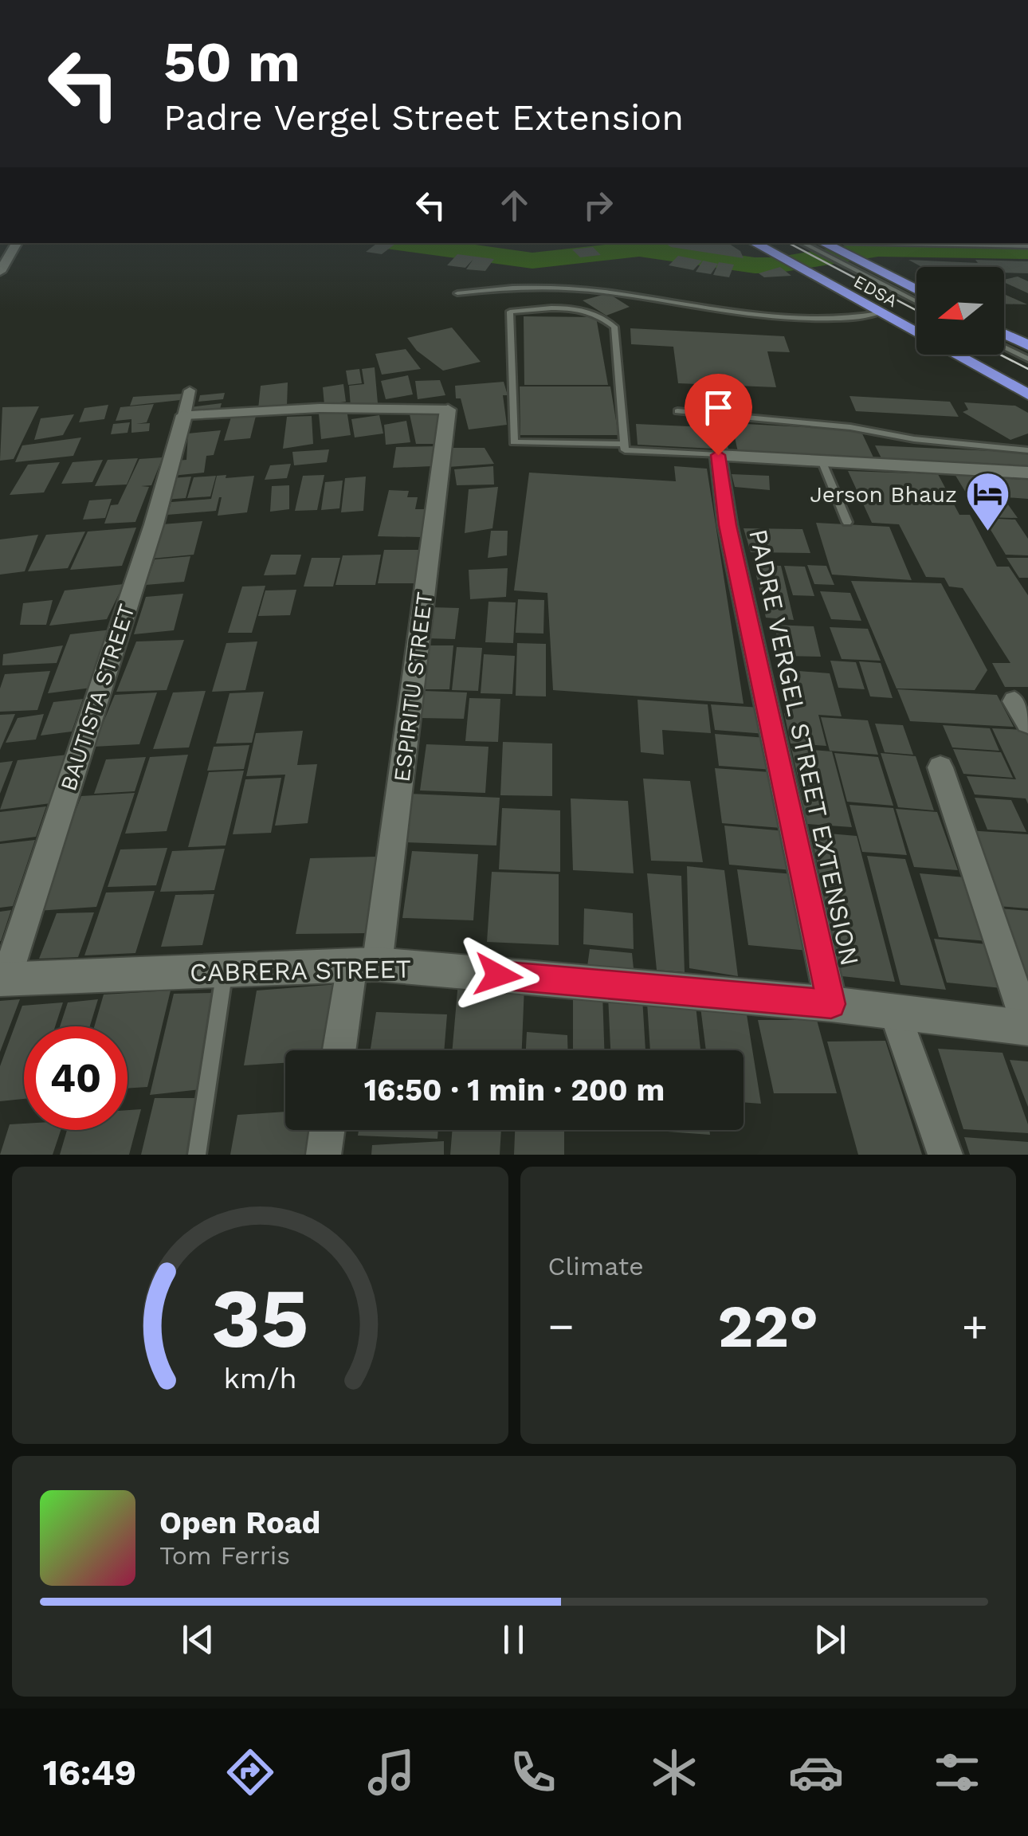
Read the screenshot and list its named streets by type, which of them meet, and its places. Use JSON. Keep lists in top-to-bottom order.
{
  "streets": {
    "highway": ["EDSA"],
    "street": [
      "ESPIRITU STREET",
      "BAUTISTA STREET",
      "PADRE VERGEL STREET EXTENSION",
      "CABRERA STREET"
    ]
  },
  "crossings": [
    ["ESPIRITU STREET", "CABRERA STREET"],
    ["BAUTISTA STREET", "CABRERA STREET"],
    ["PADRE VERGEL STREET EXTENSION", "CABRERA STREET"]
  ],
  "places": {
    "hotel": ["Jerson Bhauz"]
  },
  "north": "left",
  "page": {
    "turn": ["50 m", "Padre Vergel Street Extension"],
    "limit": "40",
    "trip": "16:50 · 1 min · 200 m",
    "tile": "Climate",
    "heat": ["−", "22°", "+"],
    "song": ["Open Road", "Tom Ferris"],
    "tabs": "16:49",
    "gauge": ["35", "km/h"]
  }
}
